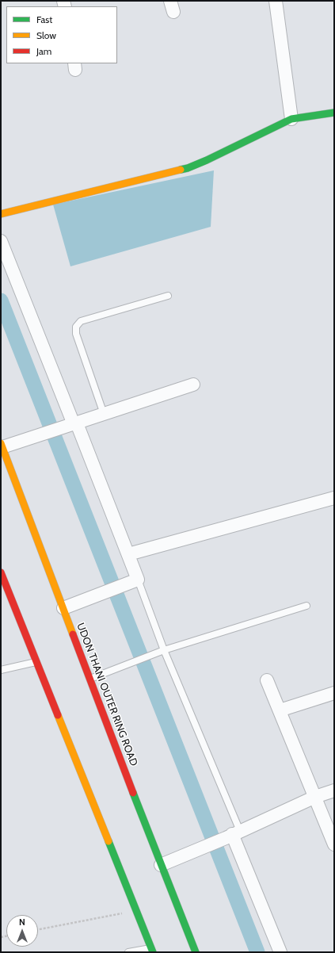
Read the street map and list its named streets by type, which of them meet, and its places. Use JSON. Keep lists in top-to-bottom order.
{
  "streets": {
    "main road": ["UDON THANI OUTER RING ROAD"]
  },
  "legend": ["Fast", "Slow", "Jam"],
  "north": "top"
}
